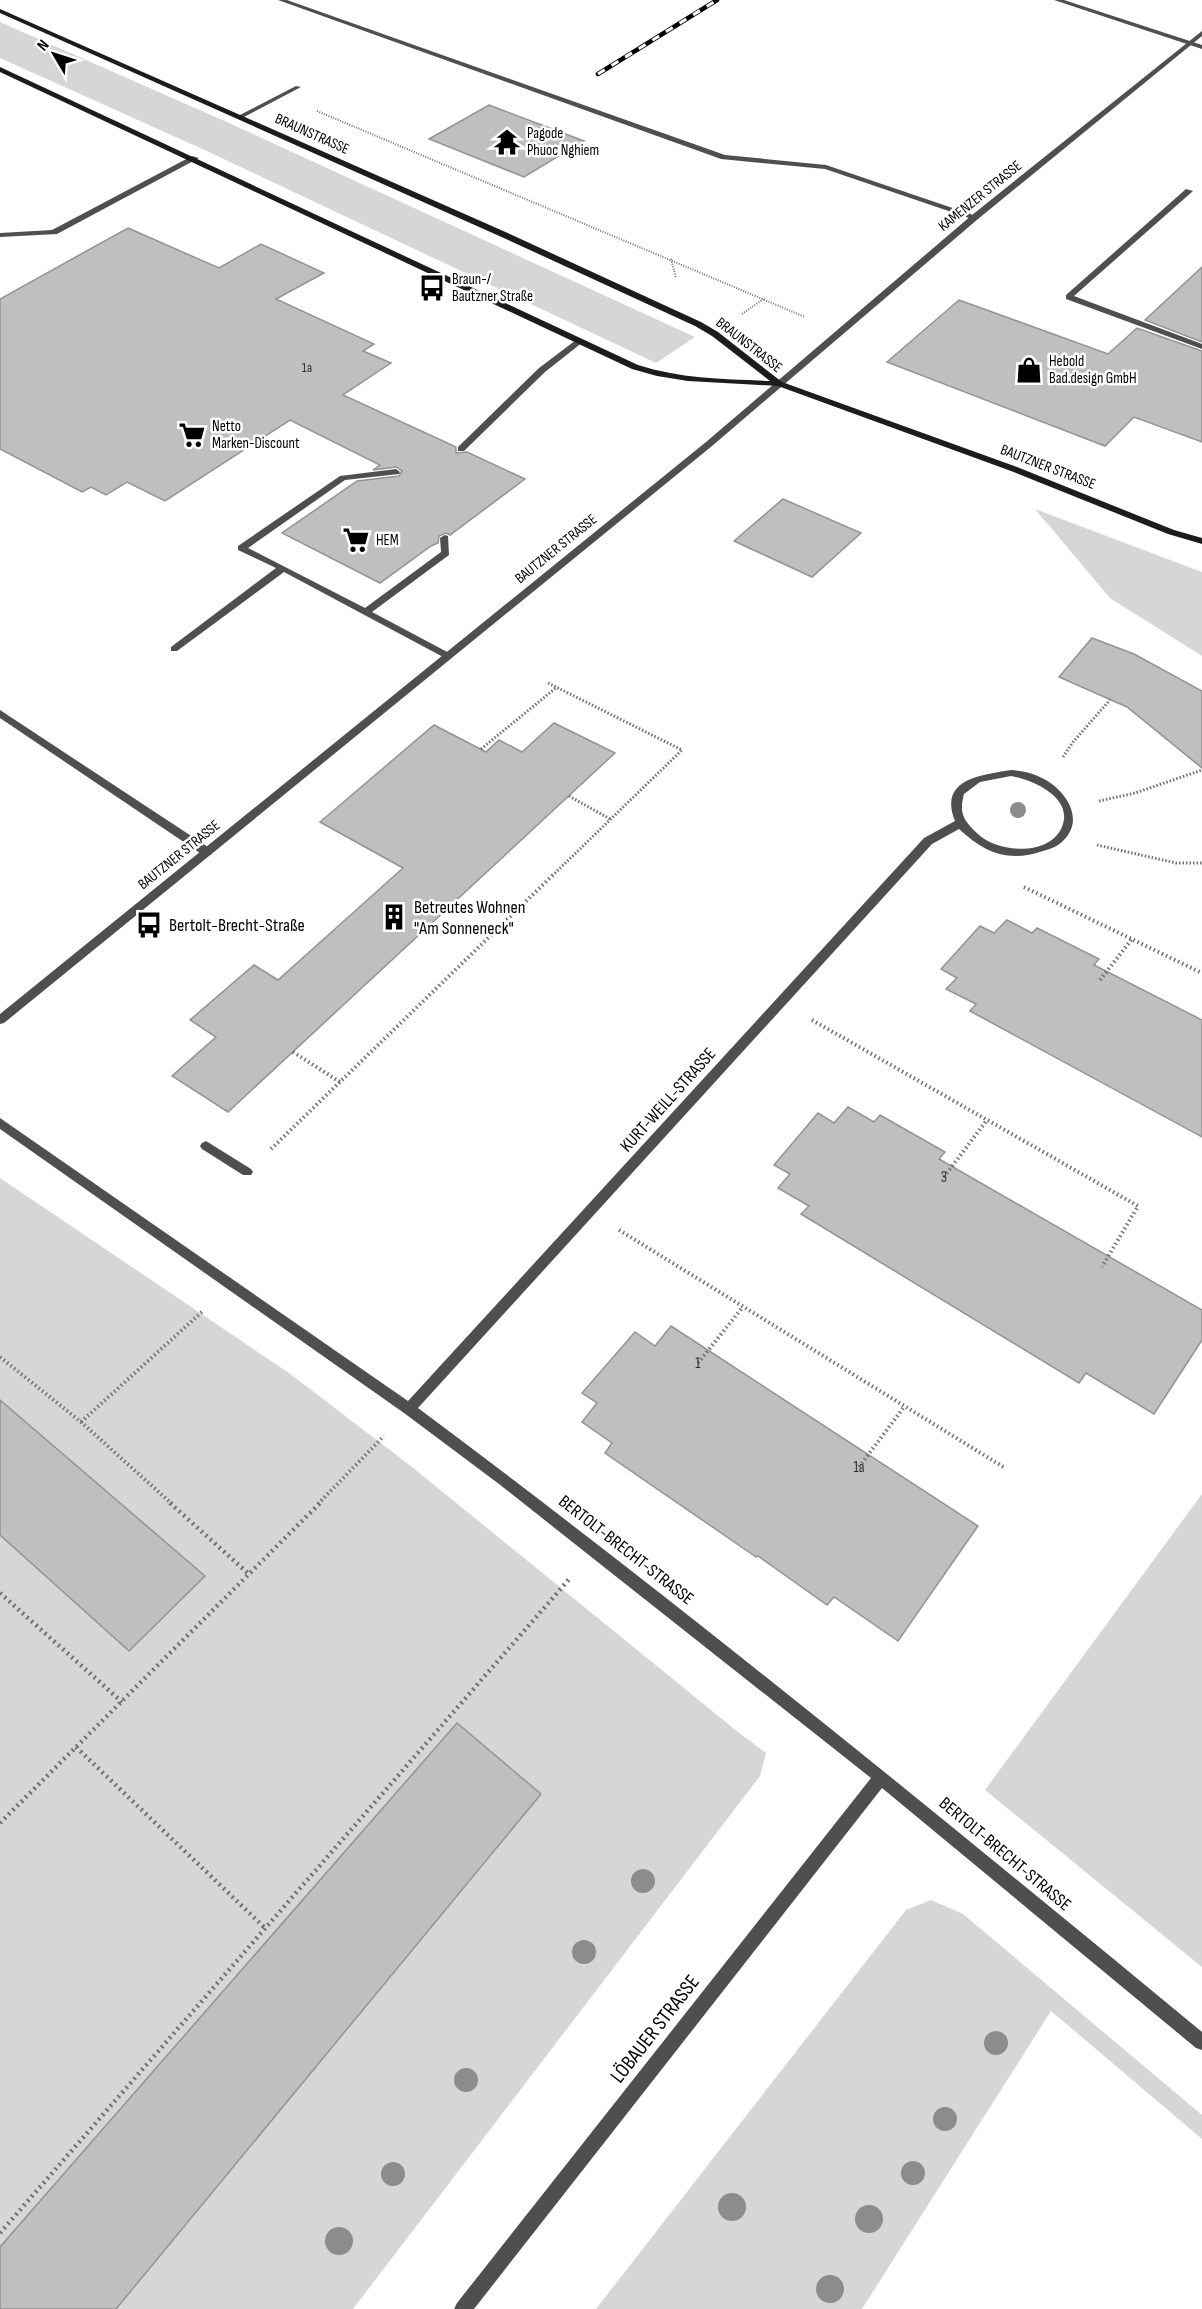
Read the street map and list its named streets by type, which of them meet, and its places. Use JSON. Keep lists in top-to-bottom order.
{
  "streets": {
    "main road": ["BRAUNSTRASSE", "BAUTZNER STRASSE"],
    "street": [
      "KAMENZER STRASSE",
      "KURT-WEILL-STRASSE",
      "BERTOLT-BRECHT-STRASSE",
      "LÖBAUER STRASSE"
    ]
  },
  "crossings": [
    ["BRAUNSTRASSE", "KAMENZER STRASSE"],
    ["BRAUNSTRASSE", "BAUTZNER STRASSE"],
    ["KAMENZER STRASSE", "BAUTZNER STRASSE"],
    ["KURT-WEILL-STRASSE", "BERTOLT-BRECHT-STRASSE"],
    ["BERTOLT-BRECHT-STRASSE", "LÖBAUER STRASSE"]
  ],
  "places": {
    "temple": ["Pagode Phuoc Nghiem"],
    "bus stop": ["Braun-/ Bautzner Straße", "Bertolt-Brecht-Straße"],
    "shop": ["Hebold Bad.design GmbH"],
    "supermarket": ["Netto Marken-Discount", "HEM"],
    "building": ["Betreutes Wohnen \"Am Sonneneck\""]
  },
  "house_numbers": [
    "1a",
    "3",
    "1",
    "1a"
  ],
  "north": "top left"
}
